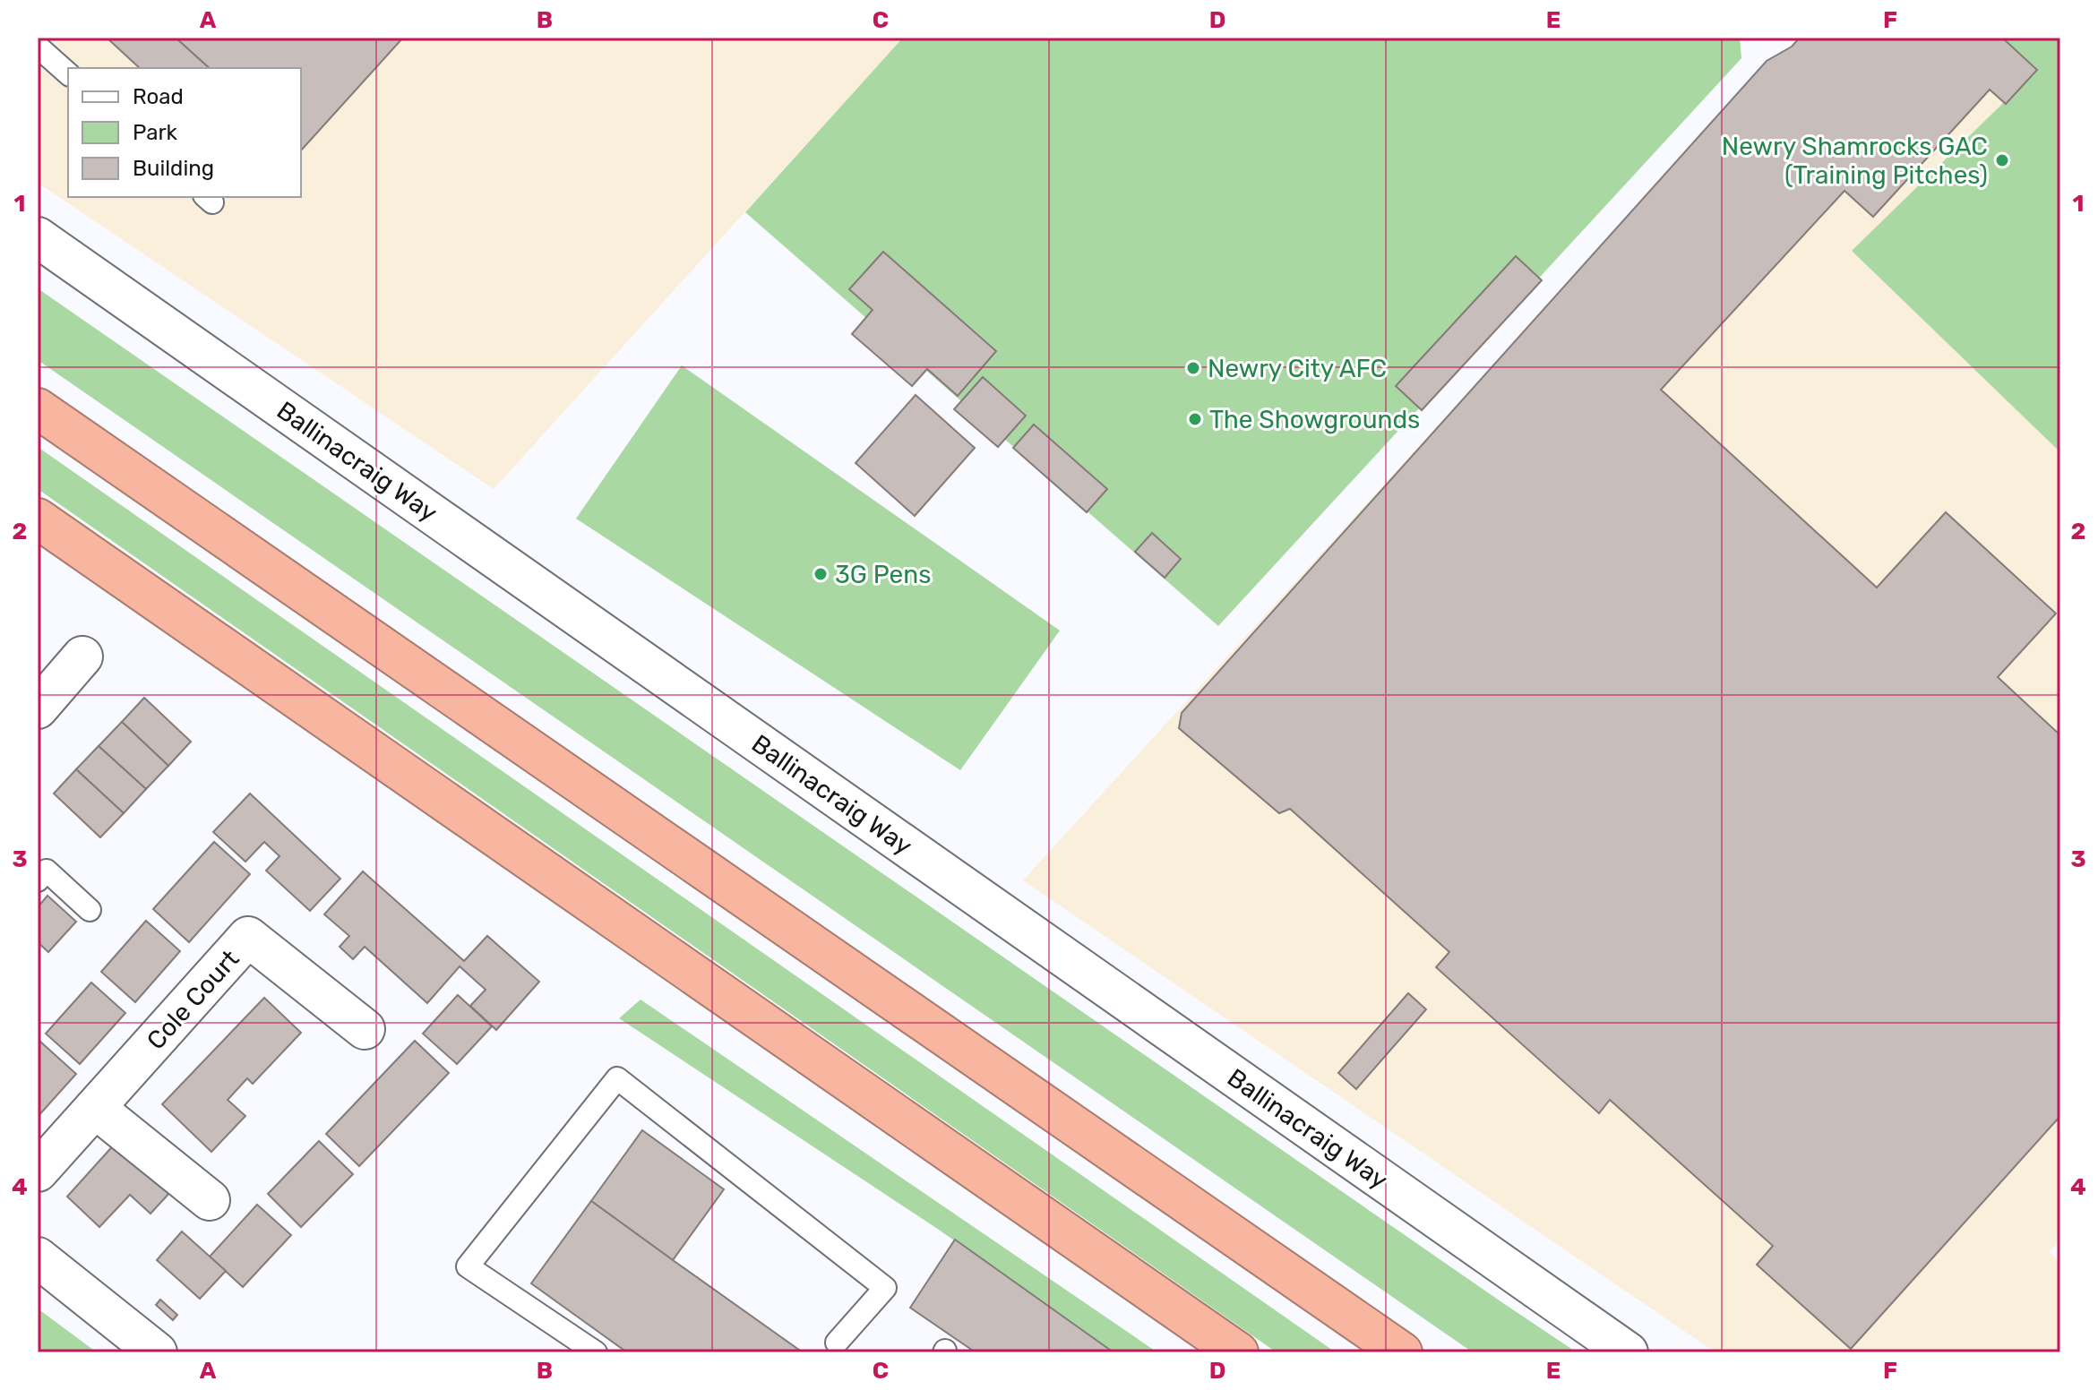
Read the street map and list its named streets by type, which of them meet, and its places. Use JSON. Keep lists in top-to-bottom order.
{
  "streets": {
    "street": ["Ballinacraig Way", "Cole Court"]
  },
  "places": [
    "Newry Shamrocks GAC (Training Pitches)",
    "Newry City AFC",
    "The Showgrounds",
    "3G Pens"
  ],
  "legend": ["Road", "Park", "Building"],
  "grid": {
    "columns": [
      "A",
      "B",
      "C",
      "D",
      "E",
      "F"
    ],
    "rows": [
      "1",
      "2",
      "3",
      "4"
    ]
  }
}
